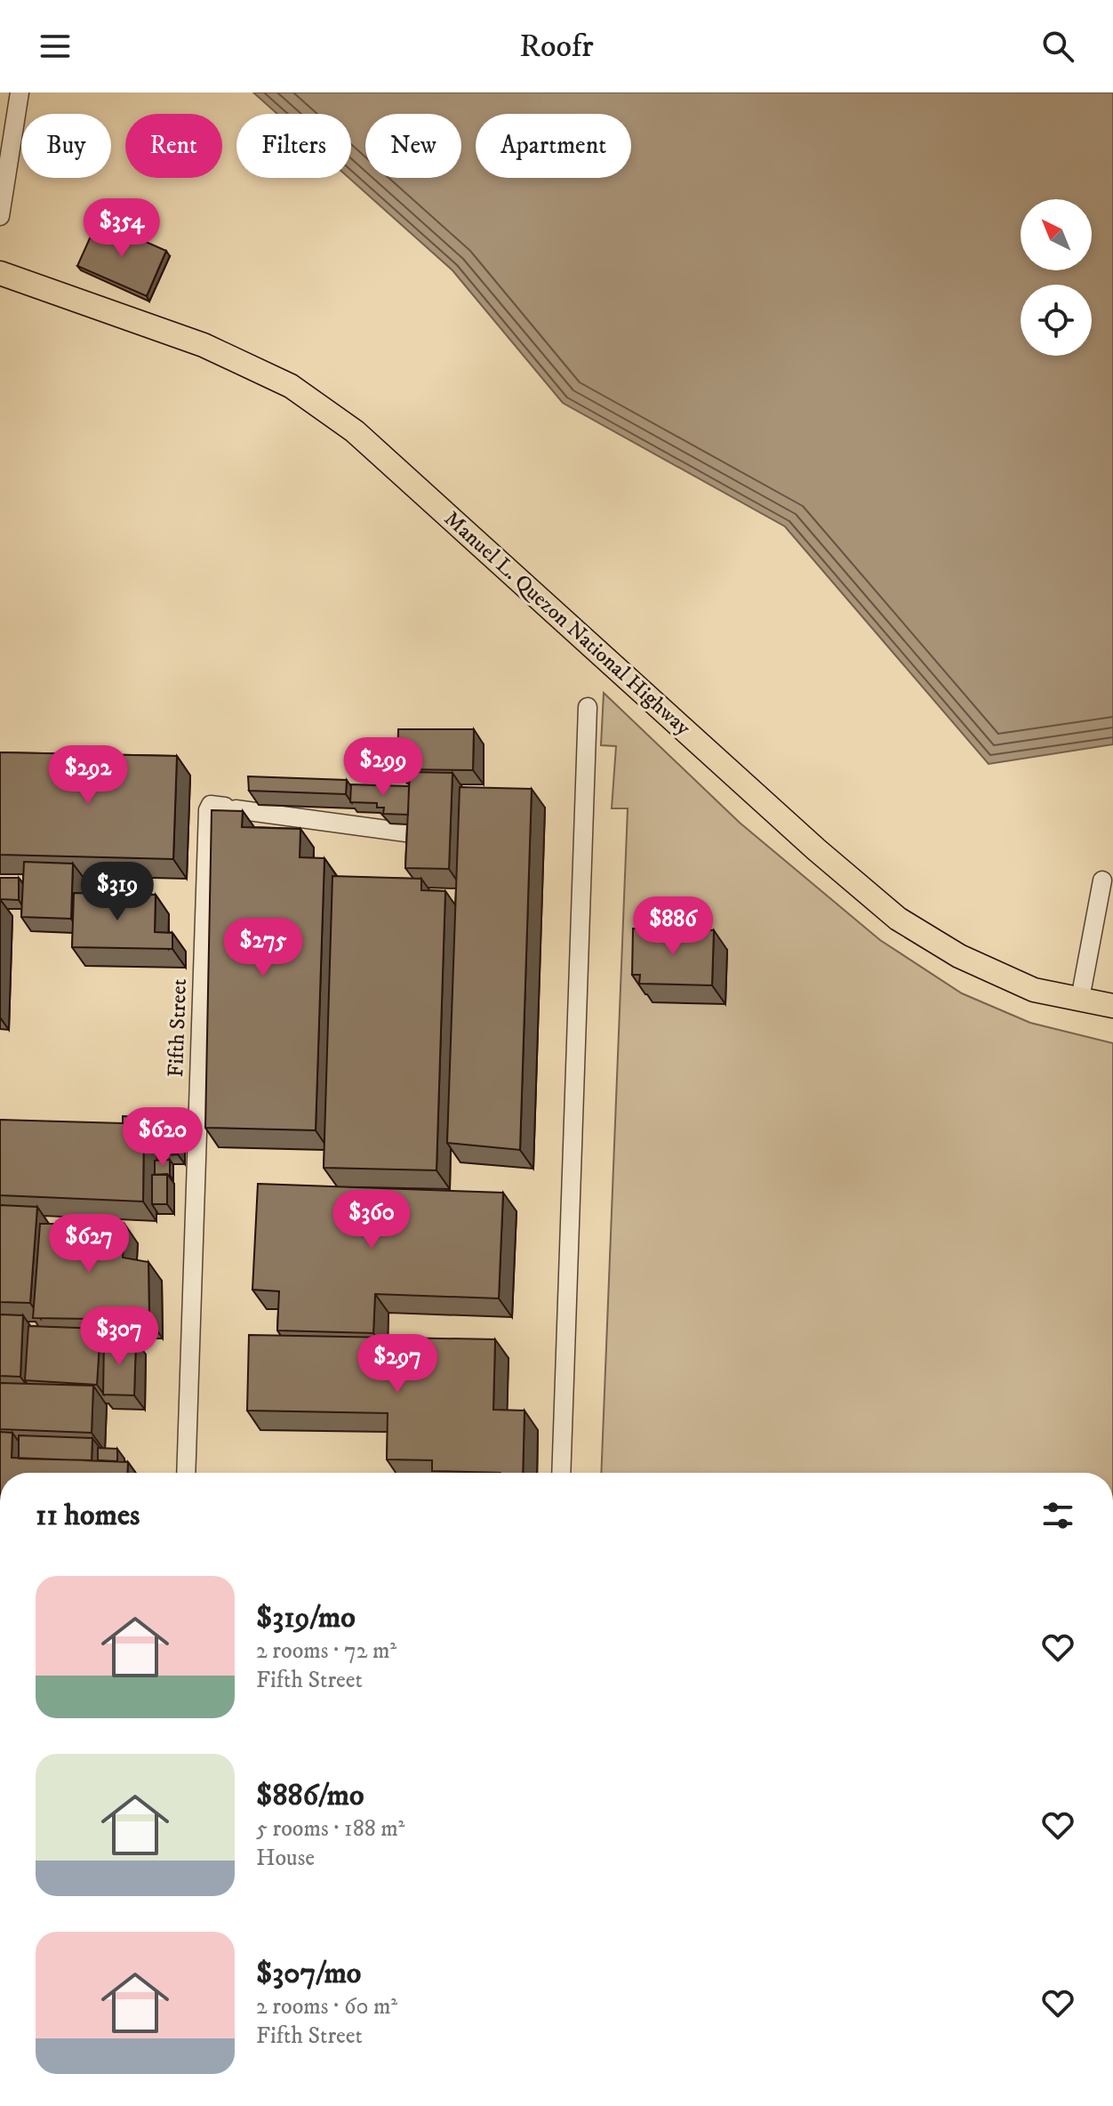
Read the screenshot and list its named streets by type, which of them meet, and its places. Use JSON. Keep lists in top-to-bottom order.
{
  "streets": {
    "main road": ["Manuel L. Quezon National Highway"],
    "street": ["Fifth Street"]
  },
  "north": "top left",
  "page": {
    "header": "Roofr",
    "chip": [
      "Buy",
      "Rent",
      "Filters",
      "New",
      "Apartment"
    ],
    "price": [
      "$354",
      "$299",
      "$292",
      "$319",
      "$886",
      "$275",
      "$620",
      "$360",
      "$627",
      "$307",
      "$297"
    ],
    "heading": "11 homes",
    "list": [
      {
        "name": "$319/mo",
        "note": "2 rooms · 72 m² · Fifth Street"
      },
      {
        "name": "$886/mo",
        "note": "5 rooms · 188 m² · House"
      },
      {
        "name": "$307/mo",
        "note": "2 rooms · 60 m² · Fifth Street"
      }
    ]
  }
}
